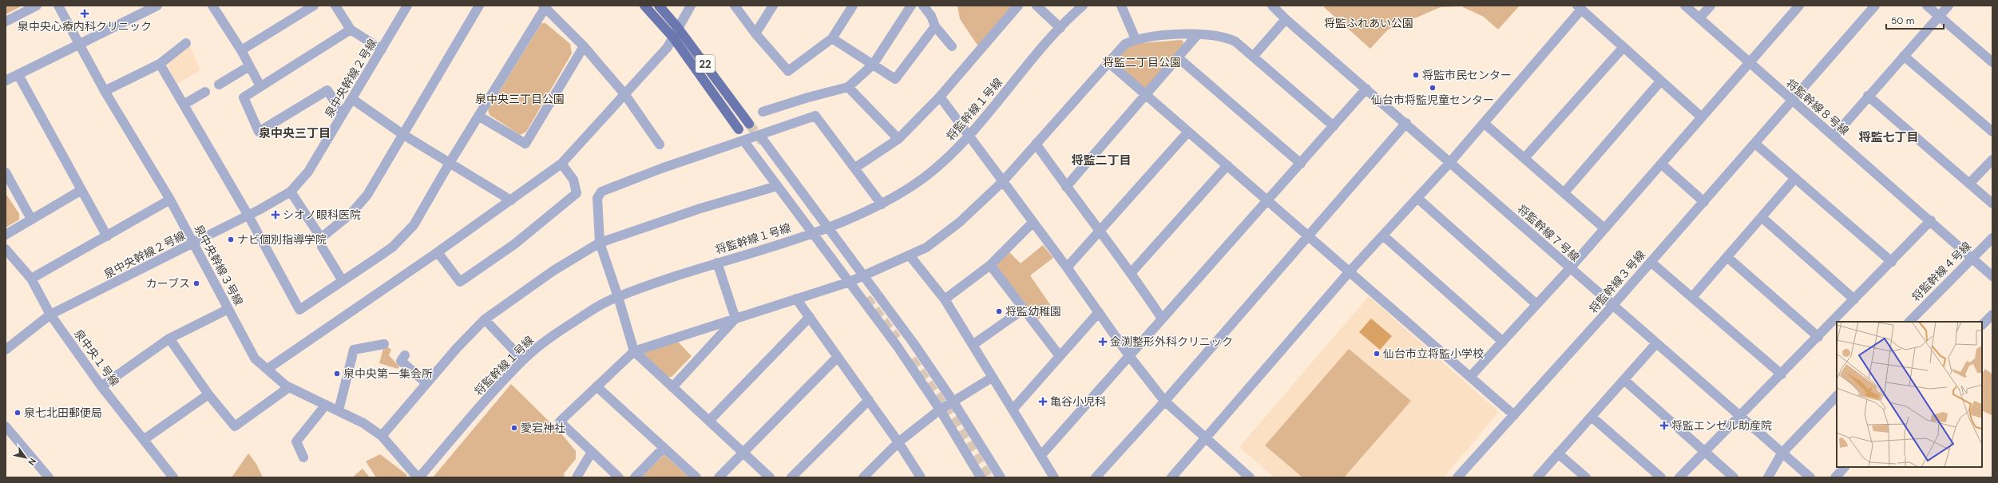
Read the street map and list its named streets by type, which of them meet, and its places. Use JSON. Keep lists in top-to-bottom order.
{
  "streets": {
    "main road": ["22"],
    "street": [
      "泉中央幹線２号線",
      "将監幹線８号線",
      "将監幹線１号線",
      "将監幹線７号線",
      "泉中央幹線３号線",
      "将監幹線４号線",
      "将監幹線３号線",
      "泉中央１号線"
    ]
  },
  "crossings": [
    ["泉中央幹線２号線", "泉中央幹線３号線"],
    ["泉中央幹線２号線", "泉中央１号線"],
    ["将監幹線８号線", "将監幹線４号線"],
    ["将監幹線８号線", "将監幹線３号線"],
    ["将監幹線１号線", "泉中央幹線３号線"],
    ["将監幹線７号線", "将監幹線３号線"]
  ],
  "districts": ["泉中央三丁目", "将監七丁目", "将監二丁目"],
  "parks": ["将監ふれあい公園", "将監二丁目公園", "泉中央三丁目公園"],
  "places": {
    "health": [
      "泉中央心療内科クリニック",
      "シオノ眼科医院",
      "金渕整形外科クリニック",
      "亀谷小児科",
      "将監エンゼル助産院"
    ],
    "other": [
      "将監市民センター",
      "仙台市将監児童センター",
      "ナビ個別指導学院",
      "カーブス",
      "将監幼稚園",
      "仙台市立将監小学校",
      "泉中央第一集会所",
      "泉七北田郵便局",
      "愛宕神社"
    ]
  },
  "scale_bar": "50 m",
  "north": "bottom right"
}
